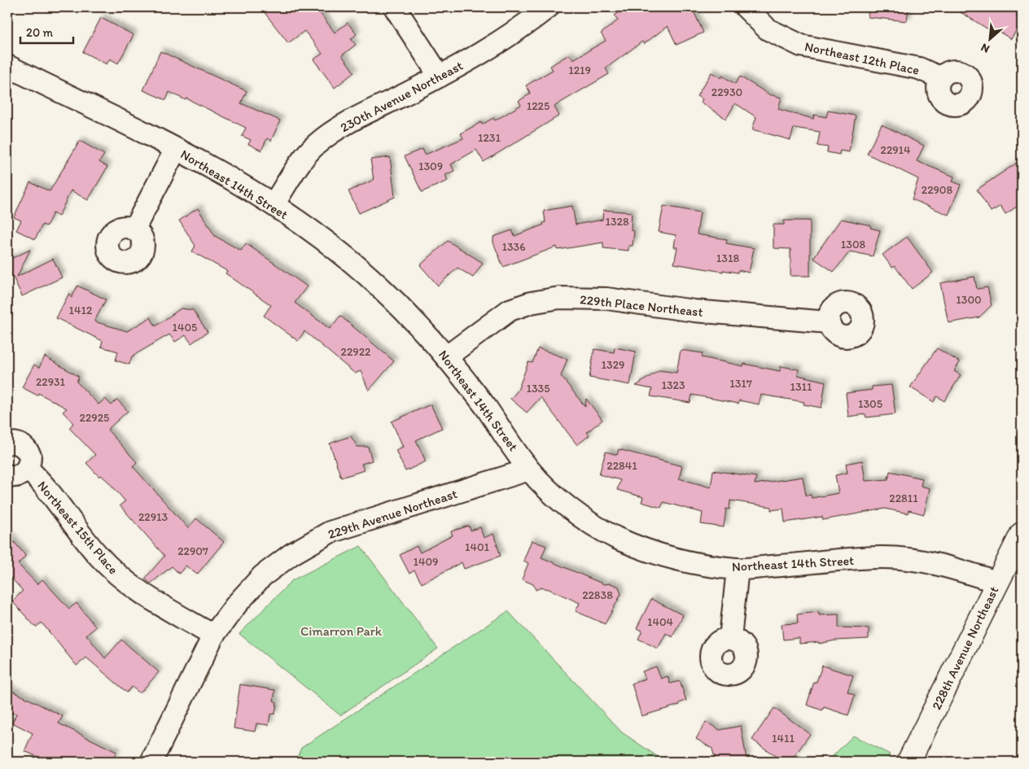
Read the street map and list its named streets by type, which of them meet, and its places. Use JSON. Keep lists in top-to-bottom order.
{
  "streets": {
    "main road": ["228th Avenue Northeast"],
    "street": [
      "Northeast 12th Place",
      "230th Avenue Northeast",
      "Northeast 14th Street",
      "229th Place Northeast",
      "229th Avenue Northeast",
      "Northeast 15th Place"
    ]
  },
  "crossings": [
    ["230th Avenue Northeast", "Northeast 14th Street"],
    ["Northeast 14th Street", "229th Place Northeast"],
    ["Northeast 14th Street", "229th Avenue Northeast"],
    ["Northeast 14th Street", "228th Avenue Northeast"],
    ["229th Avenue Northeast", "Northeast 15th Place"]
  ],
  "parks": ["Cimarron Park"],
  "house_numbers": [
    "1219",
    "22930",
    "1225",
    "1231",
    "22914",
    "1309",
    "22908",
    "1328",
    "1308",
    "1336",
    "1318",
    "1300",
    "1412",
    "1405",
    "22922",
    "1329",
    "22931",
    "1317",
    "1323",
    "1311",
    "1335",
    "1305",
    "22925",
    "22841",
    "22811",
    "22913",
    "1401",
    "22907",
    "1409",
    "22838",
    "1404",
    "1411"
  ],
  "scale_bar": "20 m",
  "north": "bottom left"
}
